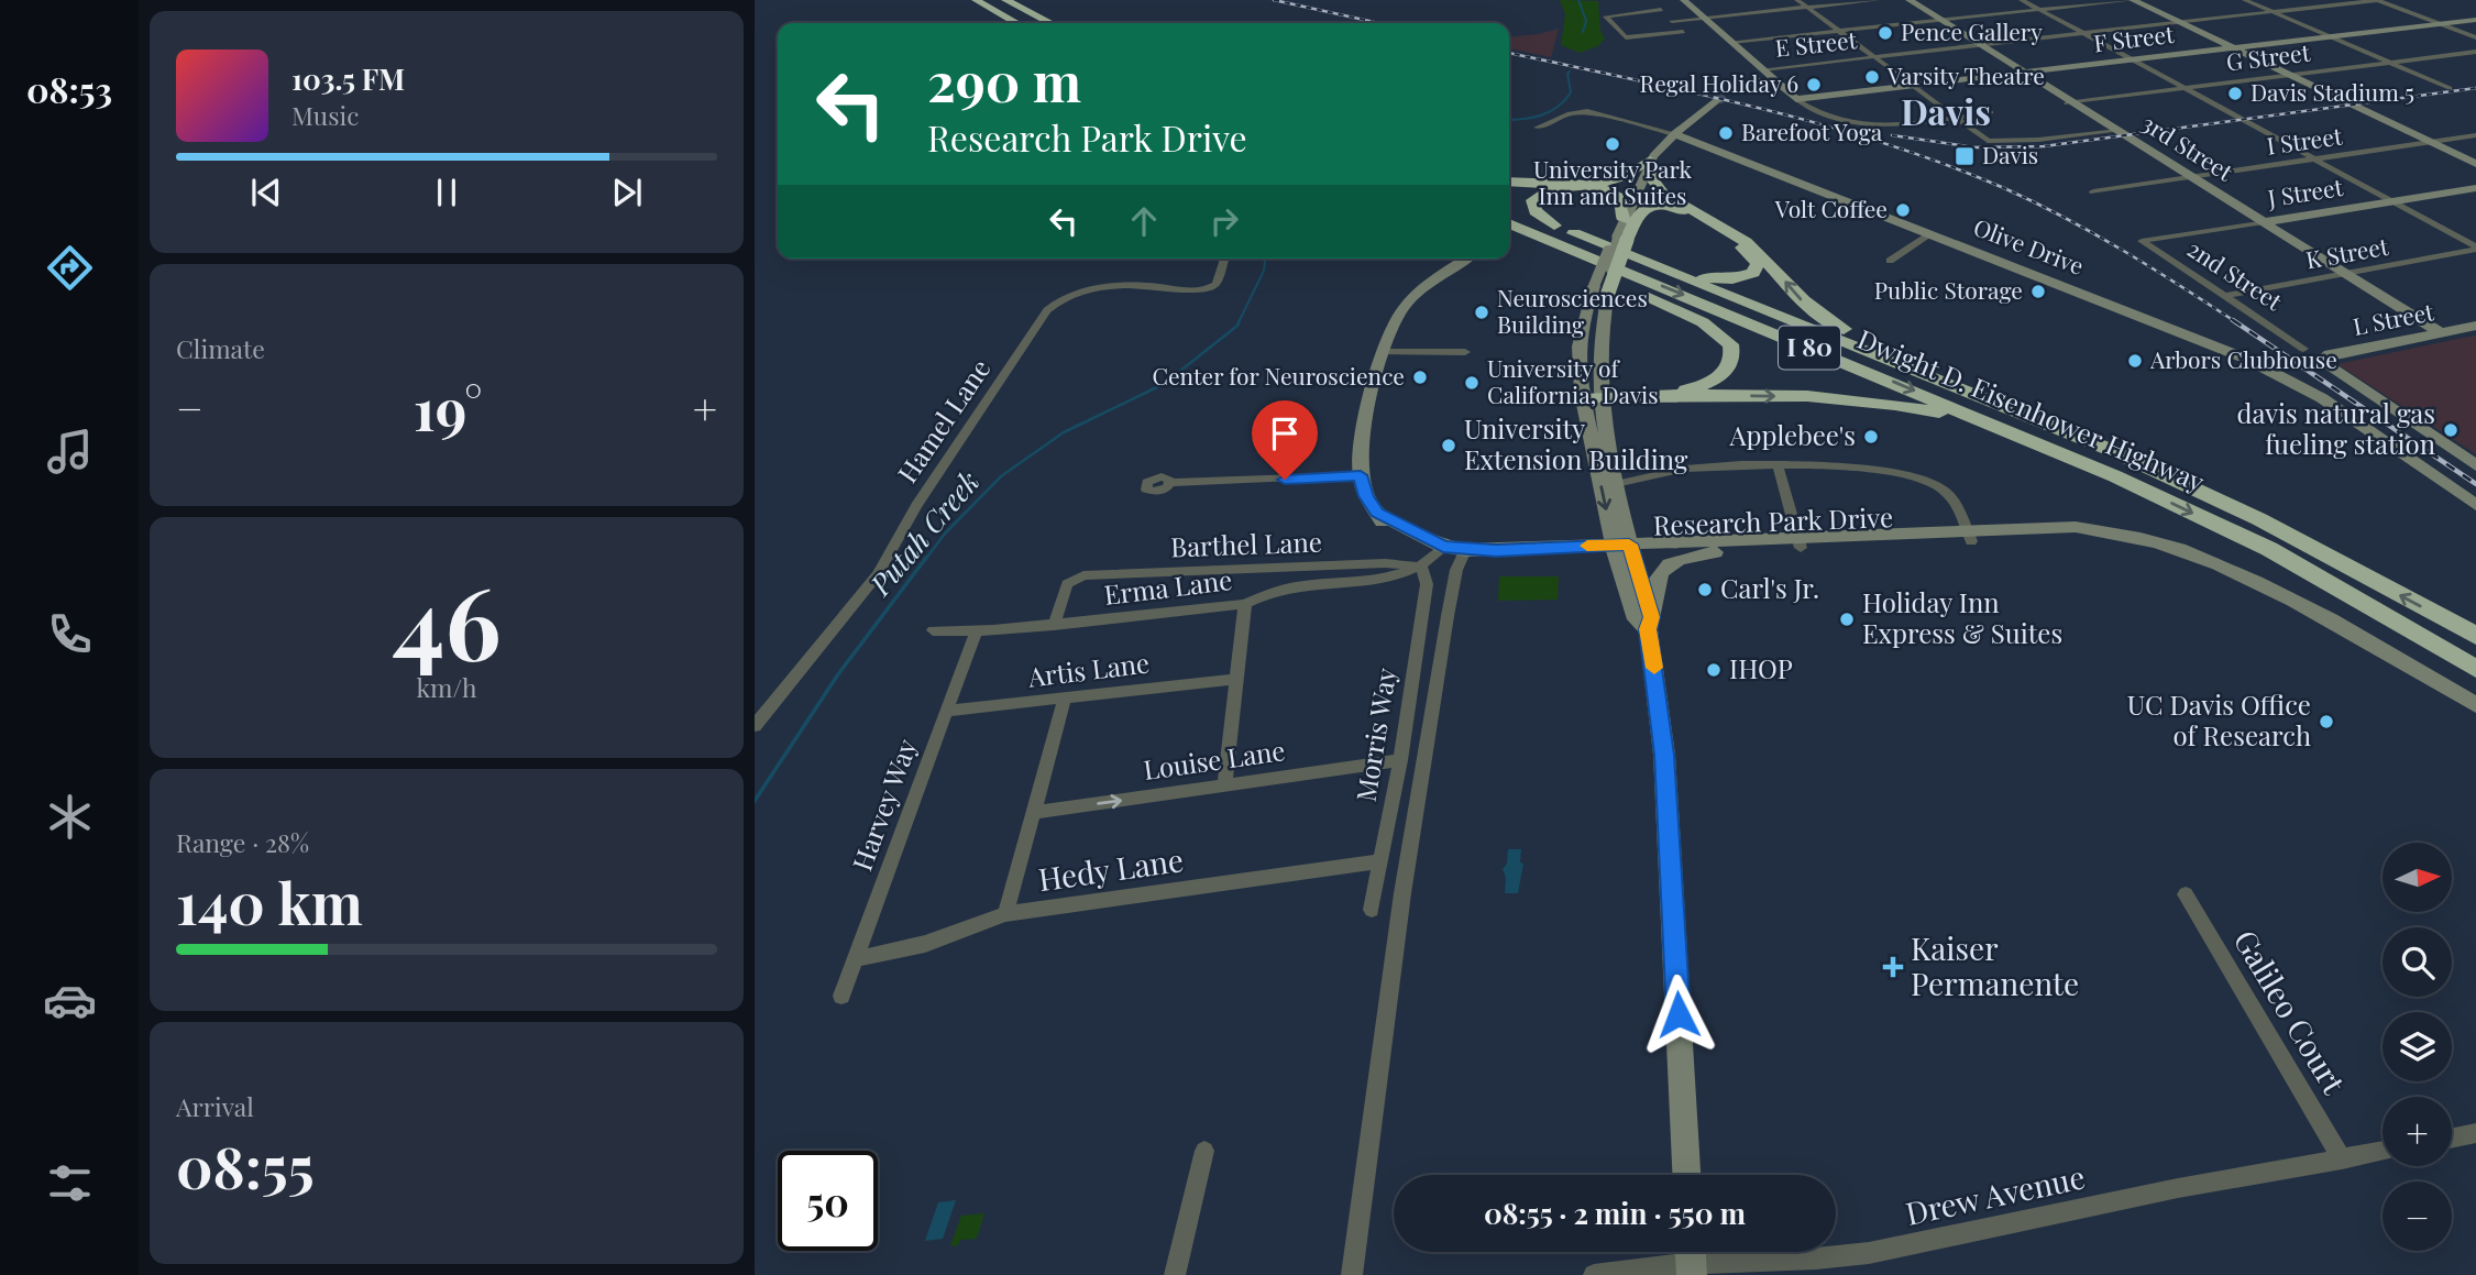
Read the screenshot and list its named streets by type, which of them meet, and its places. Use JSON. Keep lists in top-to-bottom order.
{
  "streets": {
    "highway": ["I 80", "Dwight D. Eisenhower Highway"],
    "street": [
      "F Street",
      "E Street",
      "G Street",
      "I Street",
      "3rd Street",
      "J Street",
      "Olive Drive",
      "K Street",
      "2nd Street",
      "L Street",
      "Hamel Lane",
      "Research Park Drive",
      "Barthel Lane",
      "Erma Lane",
      "Artis Lane",
      "Morris Way",
      "Louise Lane",
      "Harvey Way",
      "Hedy Lane",
      "Galileo Court",
      "Drew Avenue"
    ]
  },
  "crossings": [
    ["F Street", "3rd Street"],
    ["E Street", "3rd Street"],
    ["G Street", "3rd Street"],
    ["I Street", "3rd Street"],
    ["3rd Street", "J Street"],
    ["3rd Street", "K Street"],
    ["3rd Street", "L Street"],
    ["J Street", "2nd Street"],
    ["K Street", "2nd Street"],
    ["Research Park Drive", "Erma Lane"],
    ["Barthel Lane", "Erma Lane"],
    ["Barthel Lane", "Morris Way"],
    ["Erma Lane", "Morris Way"],
    ["Erma Lane", "Harvey Way"],
    ["Artis Lane", "Harvey Way"],
    ["Morris Way", "Louise Lane"],
    ["Morris Way", "Hedy Lane"],
    ["Harvey Way", "Hedy Lane"],
    ["Galileo Court", "Drew Avenue"]
  ],
  "one_way": ["Louise Lane"],
  "districts": ["Davis"],
  "water": ["Putah Creek"],
  "places": {
    "other": [
      "Pence Gallery",
      "Varsity Theatre",
      "Regal Holiday 6",
      "Davis Stadium 5",
      "Barefoot Yoga",
      "University Park Inn and Suites",
      "Volt Coffee",
      "Public Storage",
      "Neurosciences Building",
      "Arbors Clubhouse",
      "Center for Neuroscience",
      "University of California, Davis",
      "davis natural gas fueling station",
      "Applebee's",
      "University Extension Building",
      "Carl's Jr.",
      "Holiday Inn Express & Suites",
      "IHOP",
      "UC Davis Office of Research"
    ],
    "transit": ["Davis"],
    "health": ["Kaiser Permanente"]
  },
  "north": "right",
  "page": {
    "tabs": "08:53",
    "turn": ["290 m", "Research Park Drive"],
    "song": ["103.5 FM", "Music"],
    "tile": [
      "Climate",
      ["46", "km/h"],
      ["Range · 28%", "140 km"],
      ["Arrival", "08:55"]
    ],
    "heat": ["−", "19°", "+"],
    "map_buttons": ["+", "−"],
    "limit": "50",
    "trip": "08:55 · 2 min · 550 m"
  }
}
